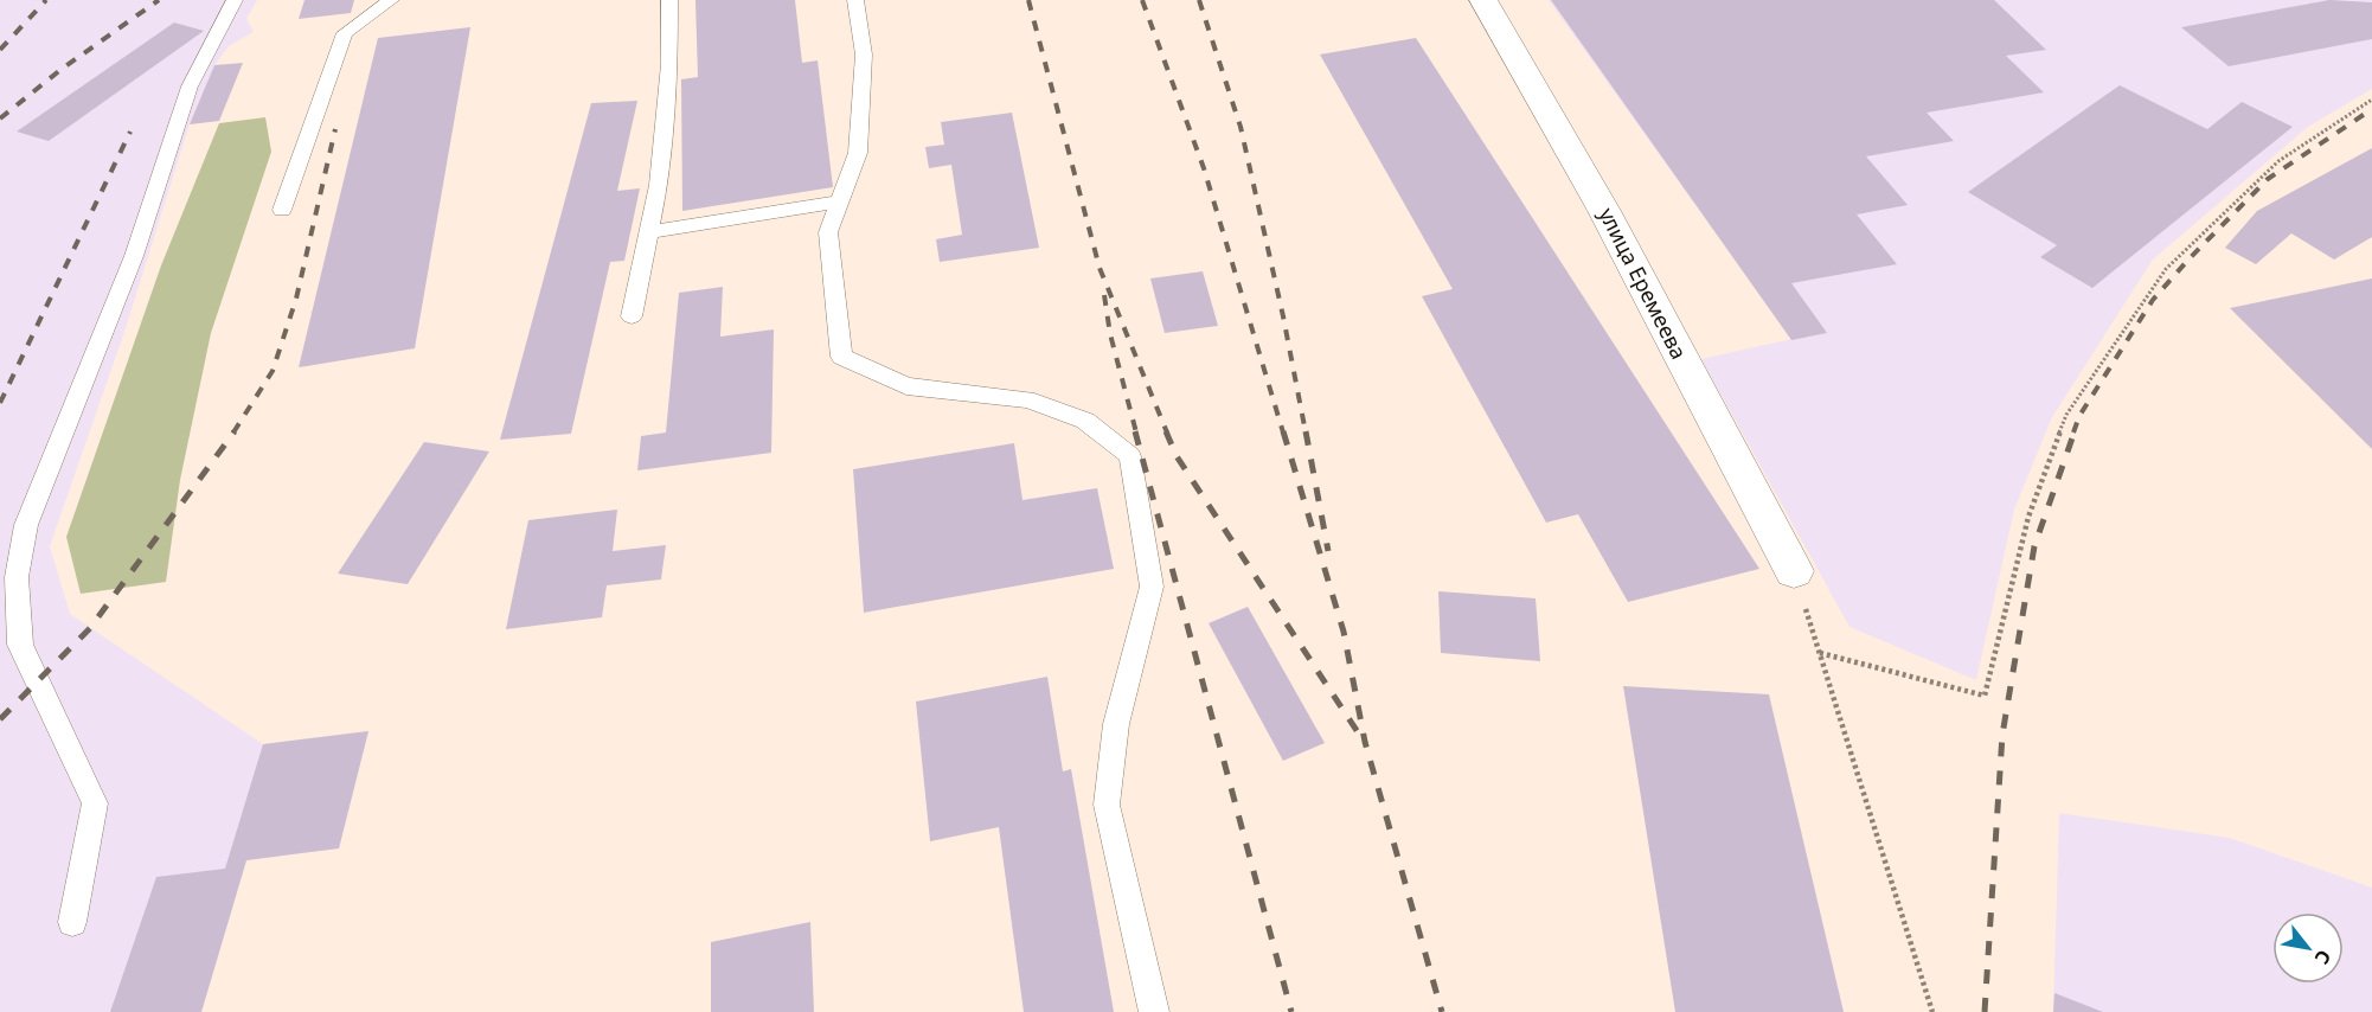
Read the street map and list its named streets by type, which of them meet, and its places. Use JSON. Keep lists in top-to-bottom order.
{
  "streets": {
    "street": ["улица Еремеева"]
  },
  "north": "bottom right"
}
